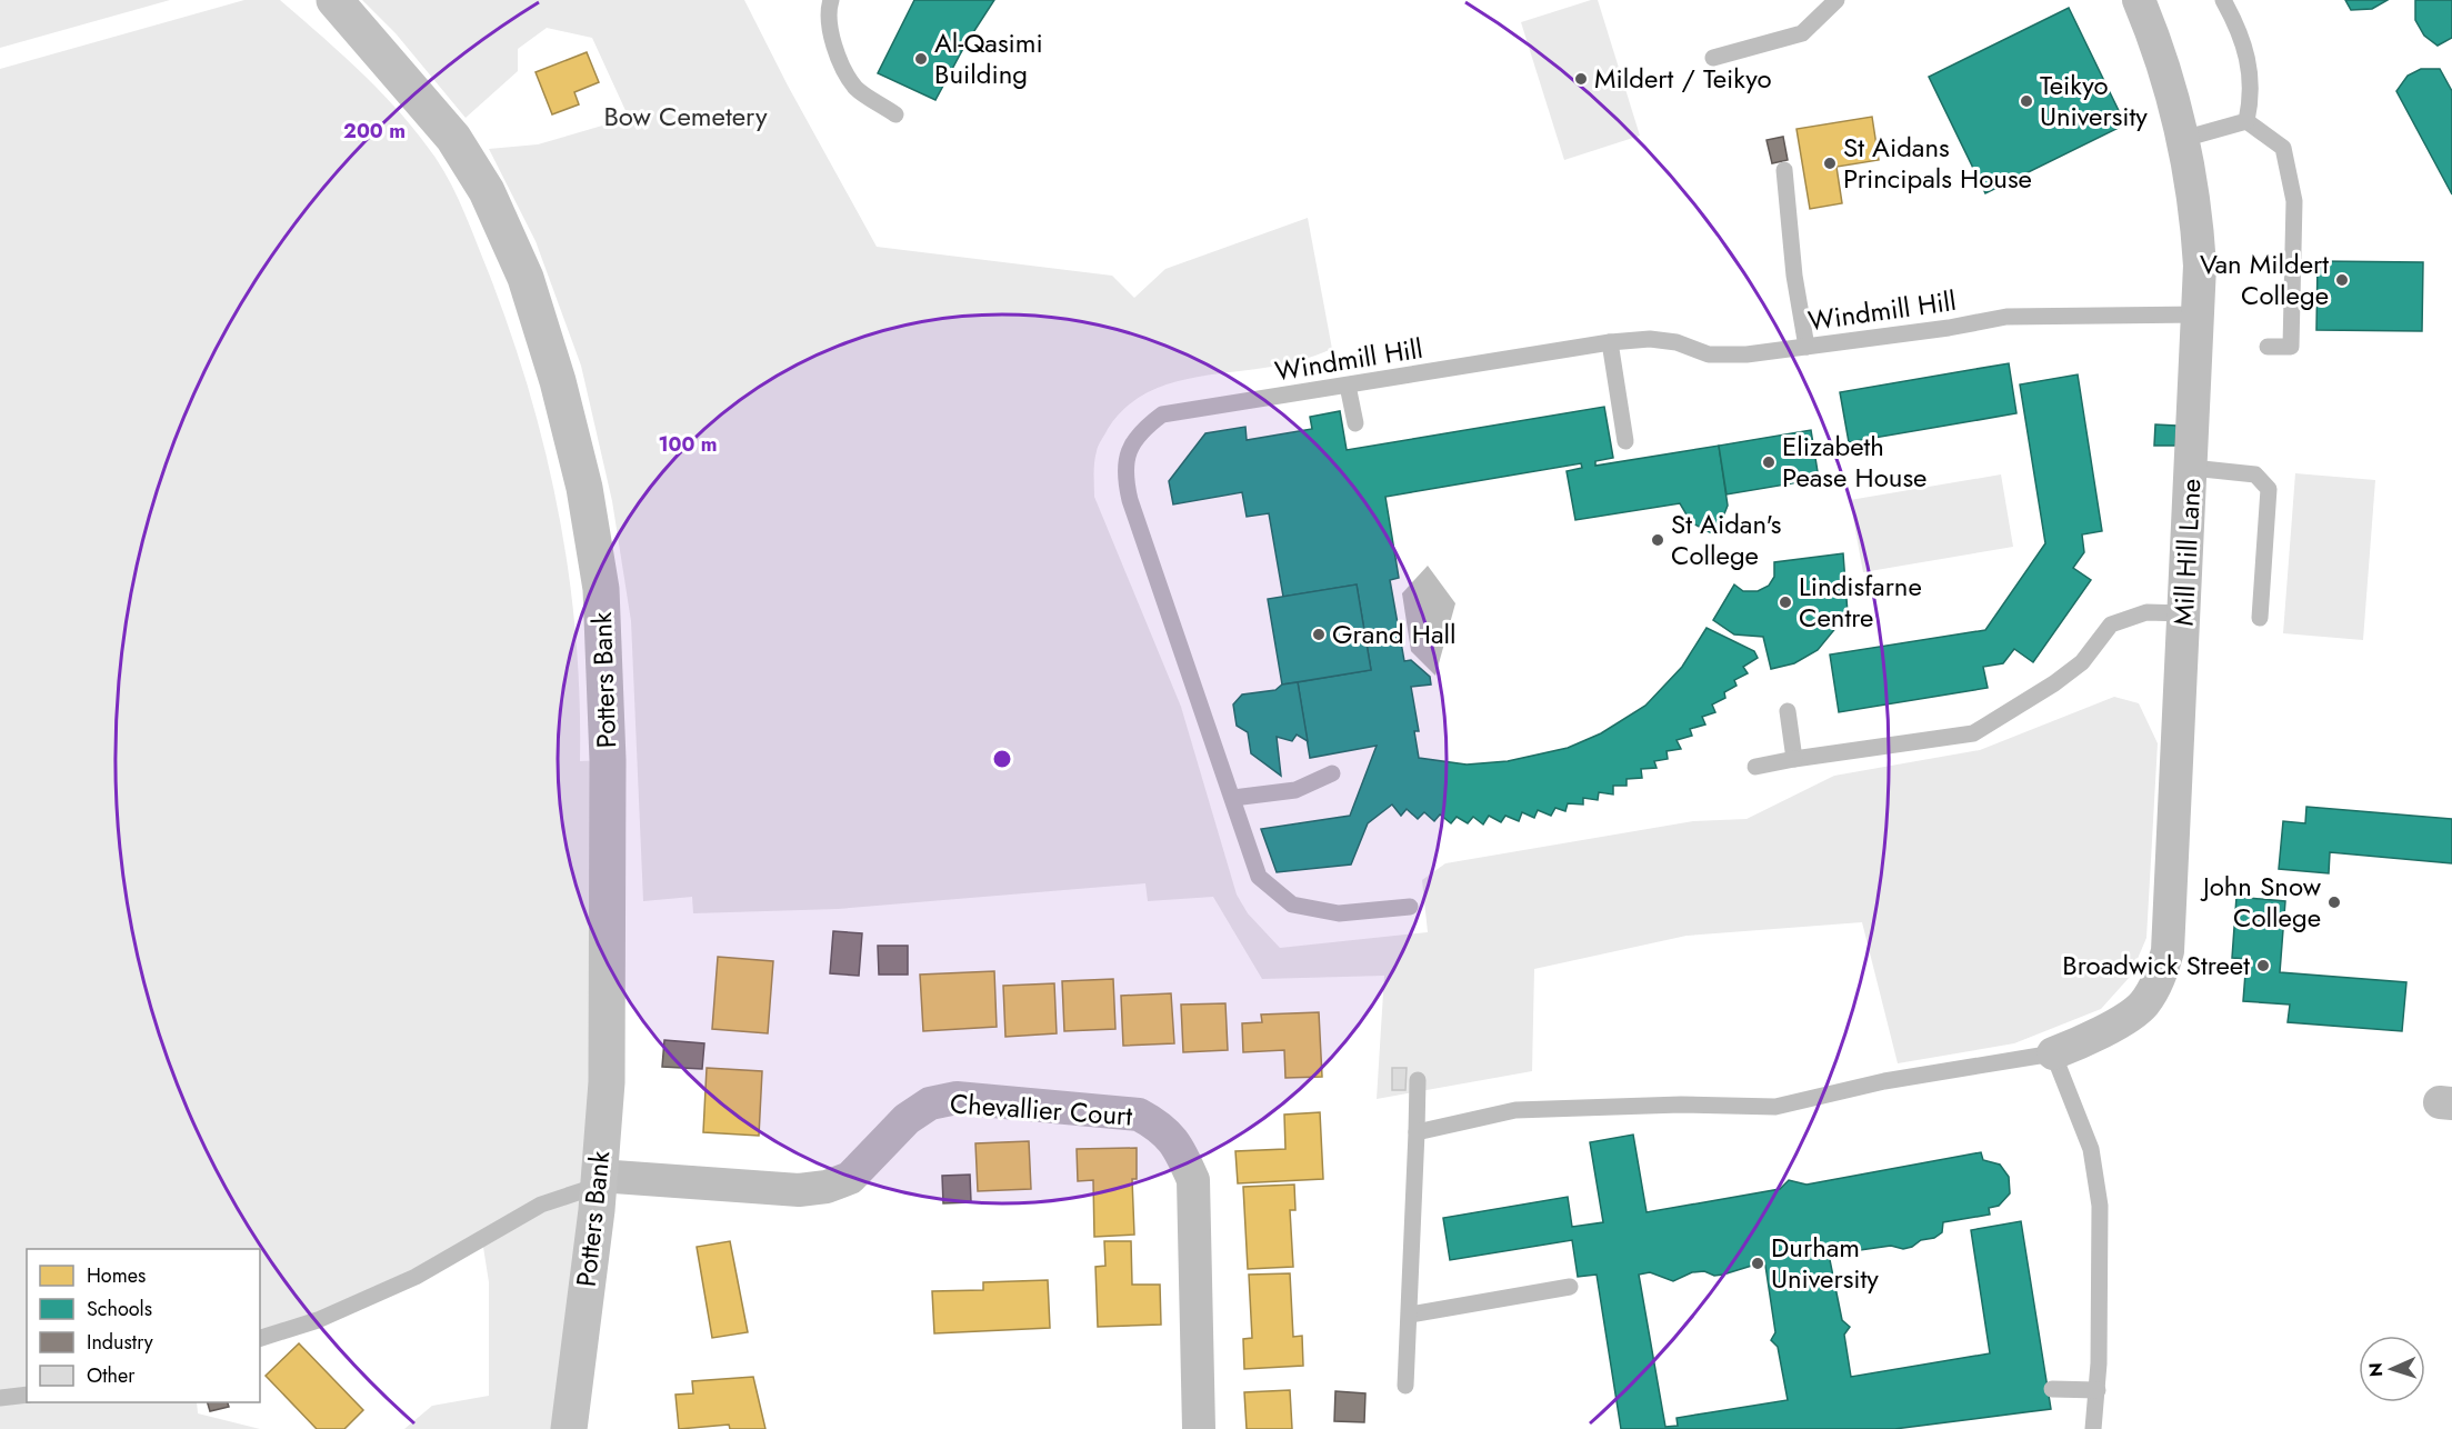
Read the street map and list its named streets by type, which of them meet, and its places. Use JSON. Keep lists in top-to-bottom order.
{
  "streets": {
    "street": ["Mill Hill Lane", "Potters Bank", "Chevallier Court"],
    "lane": ["Windmill Hill"]
  },
  "crossings": [
    ["Windmill Hill", "Mill Hill Lane"],
    ["Potters Bank", "Chevallier Court"]
  ],
  "parks": ["Bow Cemetery"],
  "places": [
    "Al-Qasimi Building",
    "Mildert / Teikyo",
    "Teikyo University",
    "St Aidans Principals House",
    "Van Mildert College",
    "Elizabeth Pease House",
    "St Aidan's College",
    "Lindisfarne Centre",
    "Grand Hall",
    "John Snow College",
    "Broadwick Street",
    "Durham University"
  ],
  "legend": [
    "Homes",
    "Schools",
    "Industry",
    "Other"
  ],
  "north": "left",
  "rings": ["200 m", "100 m"]
}
